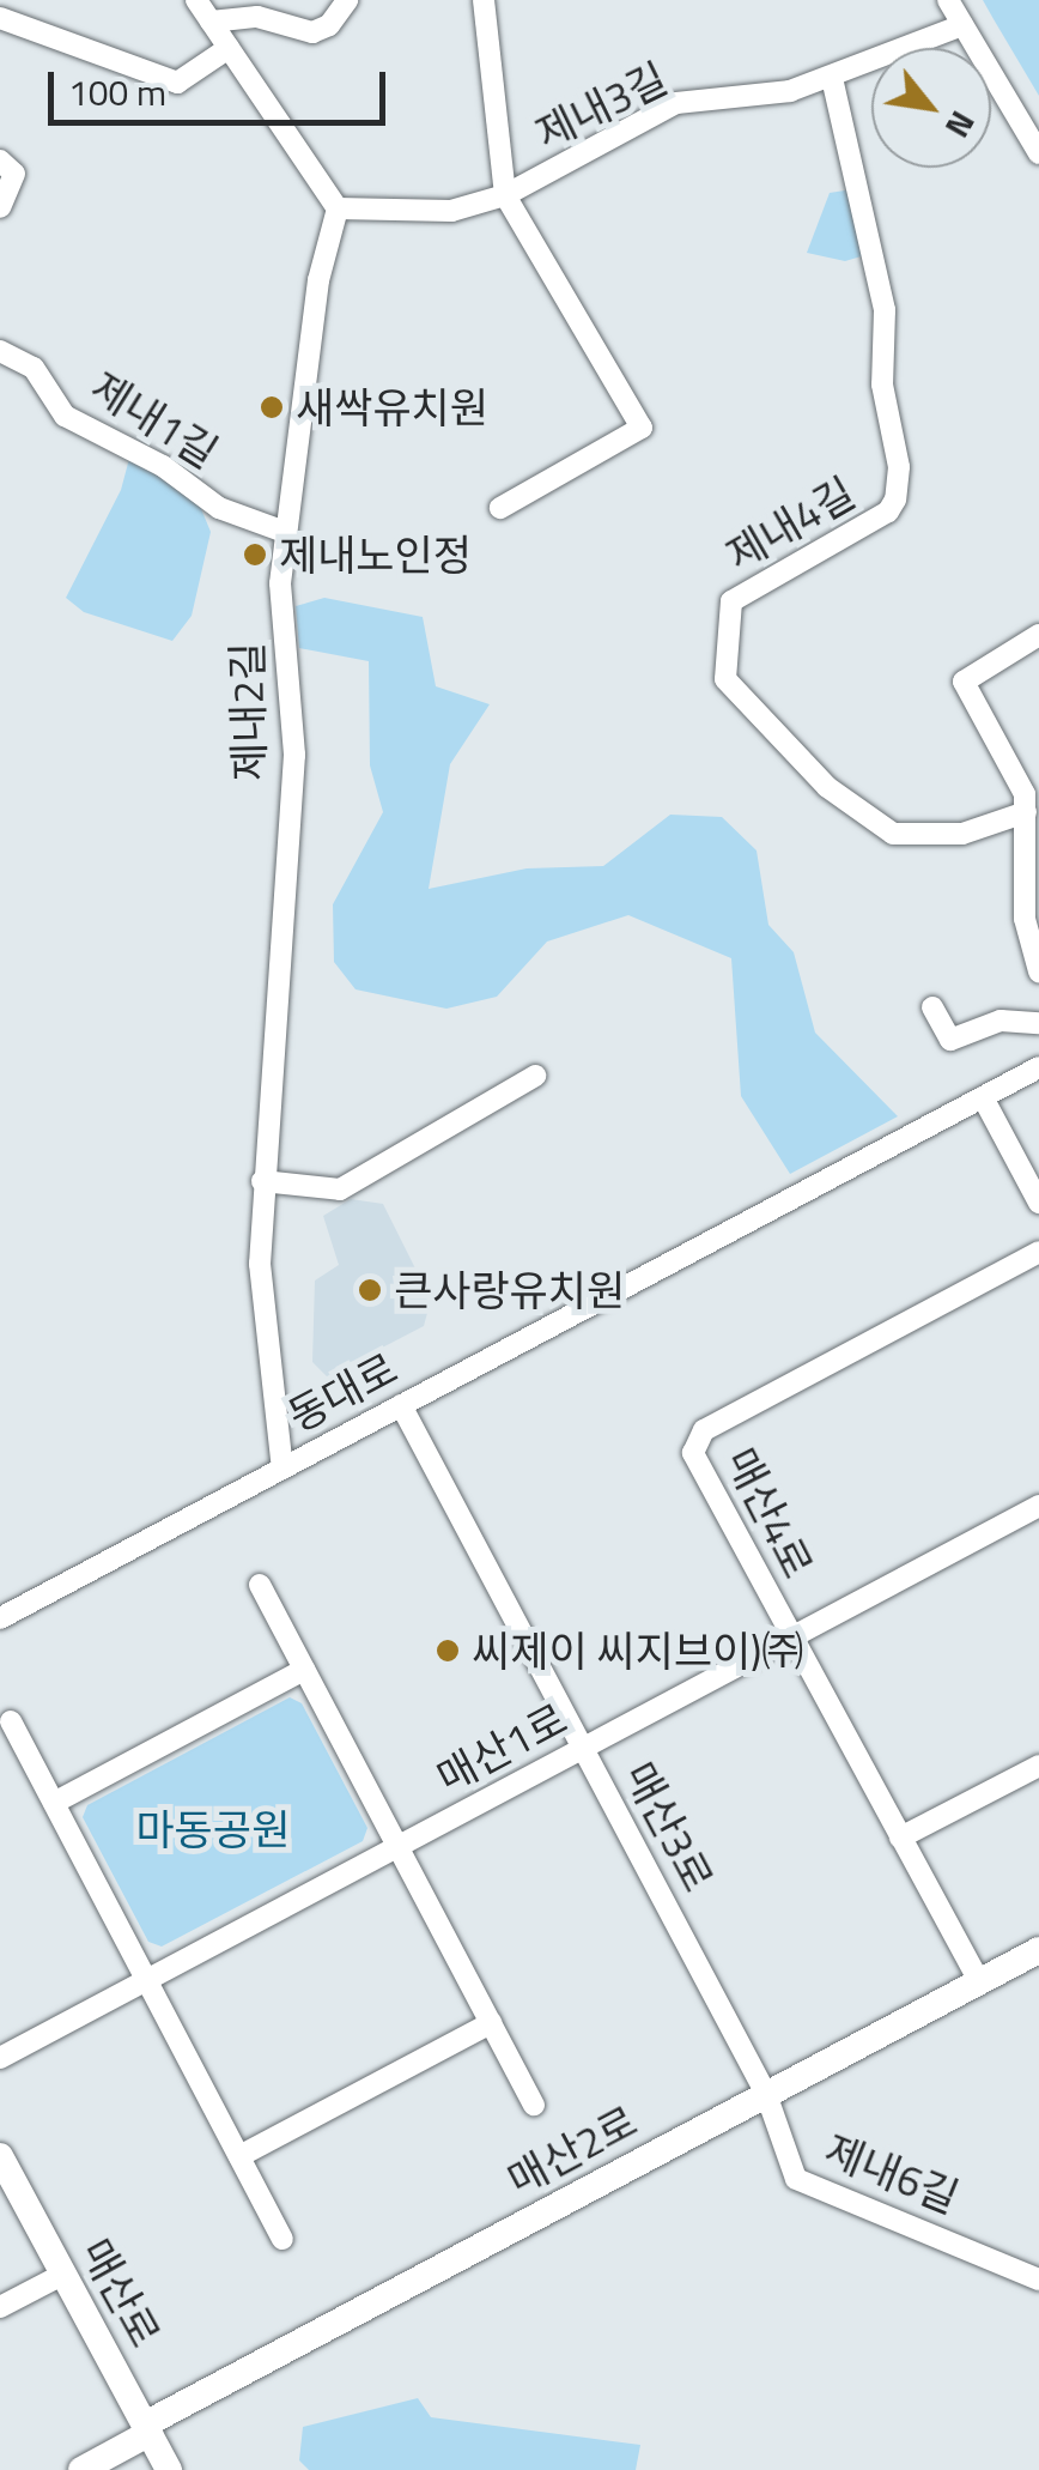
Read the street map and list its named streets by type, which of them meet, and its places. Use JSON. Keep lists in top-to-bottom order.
{
  "streets": {
    "street": [
      "제내3길",
      "제내1길",
      "제내4길",
      "제내2길",
      "동대로",
      "매산4로",
      "매산1로",
      "매산3로",
      "매산2로",
      "제내6길",
      "매산로"
    ]
  },
  "crossings": [
    ["제내3길", "제내4길"],
    ["제내3길", "제내2길"],
    ["제내1길", "제내2길"],
    ["제내2길", "동대로"],
    ["동대로", "매산3로"],
    ["매산4로", "매산1로"],
    ["매산4로", "매산2로"],
    ["매산1로", "매산3로"],
    ["매산3로", "매산2로"],
    ["매산3로", "제내6길"],
    ["매산2로", "제내6길"],
    ["매산2로", "매산로"]
  ],
  "parks": ["마동공원"],
  "places": [
    "새싹유치원",
    "제내노인정",
    "큰사랑유치원",
    "씨제이 씨지브이)㈜"
  ],
  "scale_bar": "100 m",
  "north": "bottom right"
}
